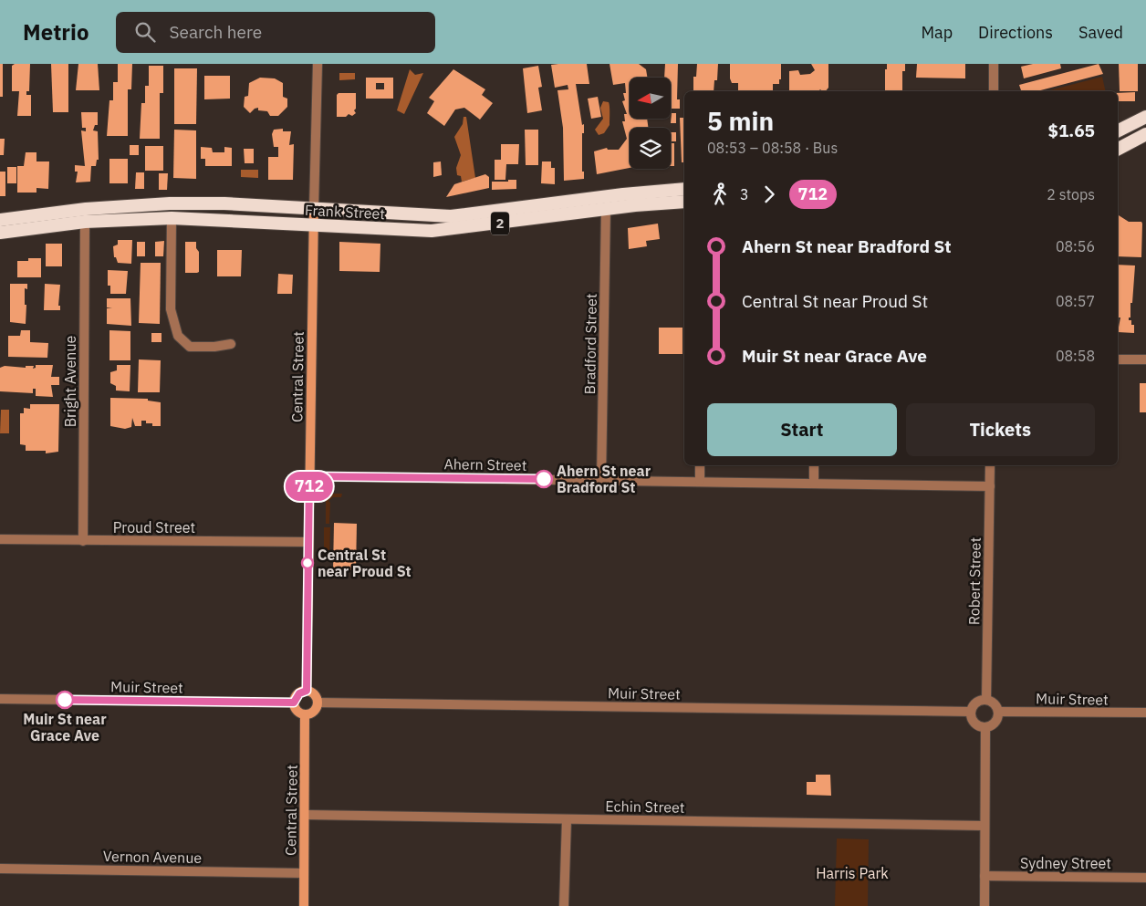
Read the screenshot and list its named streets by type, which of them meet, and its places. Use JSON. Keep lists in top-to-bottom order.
{
  "streets": {
    "highway": ["Frank Street", "2"],
    "main road": ["Central Street"],
    "street": [
      "Bradford Street",
      "Bright Avenue",
      "Ahern Street",
      "Proud Street",
      "Robert Street",
      "Muir Street",
      "Echin Street",
      "Vernon Avenue",
      "Sydney Street"
    ]
  },
  "crossings": [
    ["Frank Street", "Bradford Street"],
    ["Frank Street", "Central Street"],
    ["Frank Street", "Bright Avenue"],
    ["Bradford Street", "Ahern Street"],
    ["Central Street", "Ahern Street"],
    ["Central Street", "Proud Street"],
    ["Central Street", "Muir Street"],
    ["Central Street", "Echin Street"],
    ["Central Street", "Vernon Avenue"],
    ["Bright Avenue", "Proud Street"],
    ["Ahern Street", "Robert Street"],
    ["Robert Street", "Muir Street"]
  ],
  "parks": ["Harris Park"],
  "places": ["Ahern St near Bradford St", "Central St near Proud St", "Muir St near Grace Ave"],
  "lines": ["bus line 712"],
  "north": "left",
  "page": {
    "header": "Metrio",
    "search": "Search here",
    "nav": ["Map", "Directions", "Saved"],
    "on_map": "712",
    "heading": ["5 min", "08:53 – 08:58 · Bus", "$1.65"],
    "legs": ["3", "712", "2 stops"],
    "list": [
      {
        "name": "Ahern St near Bradford St",
        "value": "08:56"
      },
      {
        "name": "Central St near Proud St",
        "value": "08:57"
      },
      {
        "name": "Muir St near Grace Ave",
        "value": "08:58"
      }
    ],
    "buttons": ["Start", "Tickets"]
  }
}
